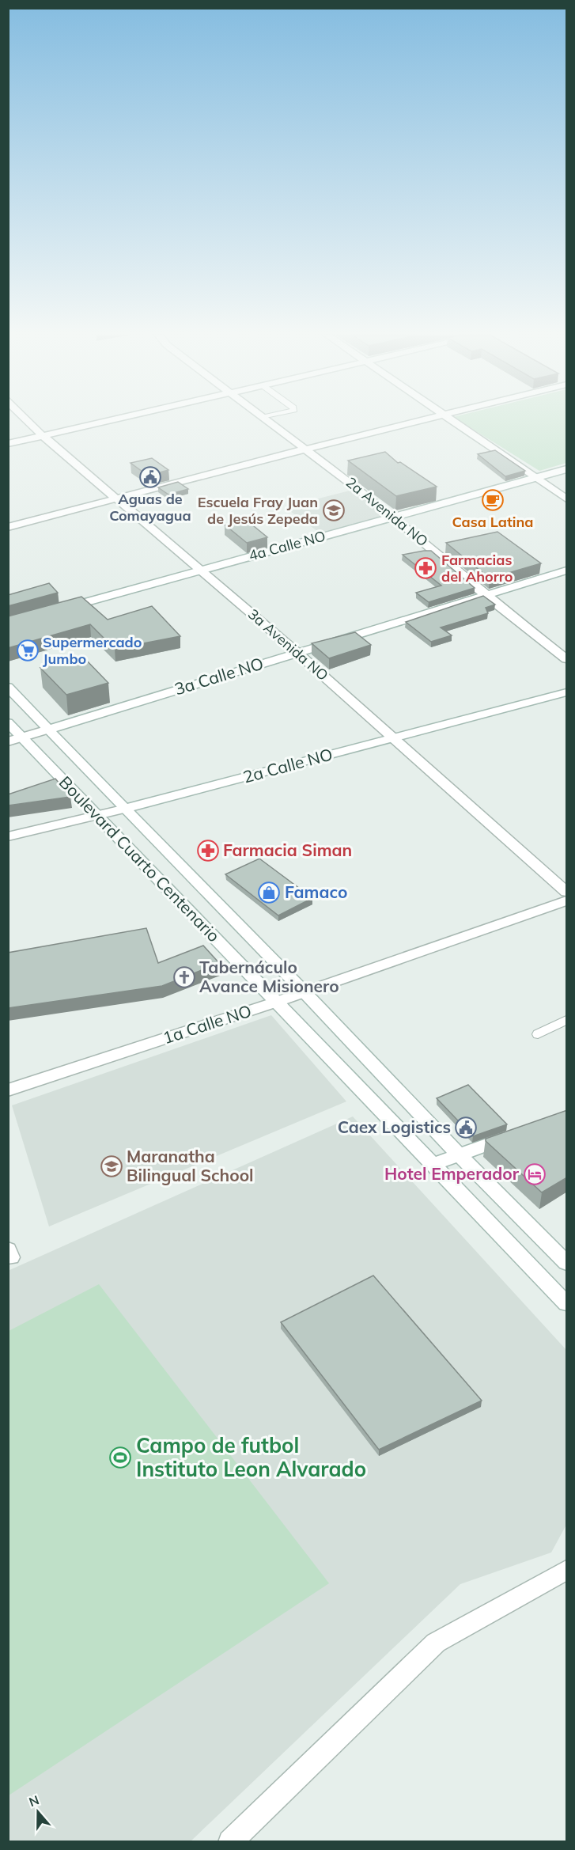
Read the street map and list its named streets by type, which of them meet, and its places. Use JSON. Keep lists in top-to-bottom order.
{
  "streets": {
    "street": [
      "2a Avenida NO",
      "4a Calle NO",
      "3a Avenida NO",
      "3a Calle NO",
      "2a Calle NO",
      "Boulevard Cuarto Centenario",
      "1a Calle NO"
    ]
  },
  "crossings": [
    ["2a Avenida NO", "4a Calle NO"],
    ["2a Avenida NO", "3a Calle NO"],
    ["4a Calle NO", "3a Avenida NO"],
    ["3a Avenida NO", "3a Calle NO"],
    ["3a Avenida NO", "2a Calle NO"],
    ["3a Calle NO", "Boulevard Cuarto Centenario"],
    ["2a Calle NO", "Boulevard Cuarto Centenario"],
    ["Boulevard Cuarto Centenario", "1a Calle NO"]
  ],
  "places": {
    "public building": ["Aguas de Comayagua", "Caex Logistics"],
    "cafe": ["Casa Latina"],
    "school or university": ["Escuela Fray Juan de Jesús Zepeda", "Maranatha Bilingual School"],
    "pharmacy": ["Farmacias del Ahorro", "Farmacia Siman"],
    "supermarket": ["Supermercado Jumbo"],
    "shop": ["Famaco"],
    "church": ["Tabernáculo Avance Misionero"],
    "hotel": ["Hotel Emperador"],
    "sports": ["Campo de futbol Instituto Leon Alvarado"]
  },
  "north": "top"
}
